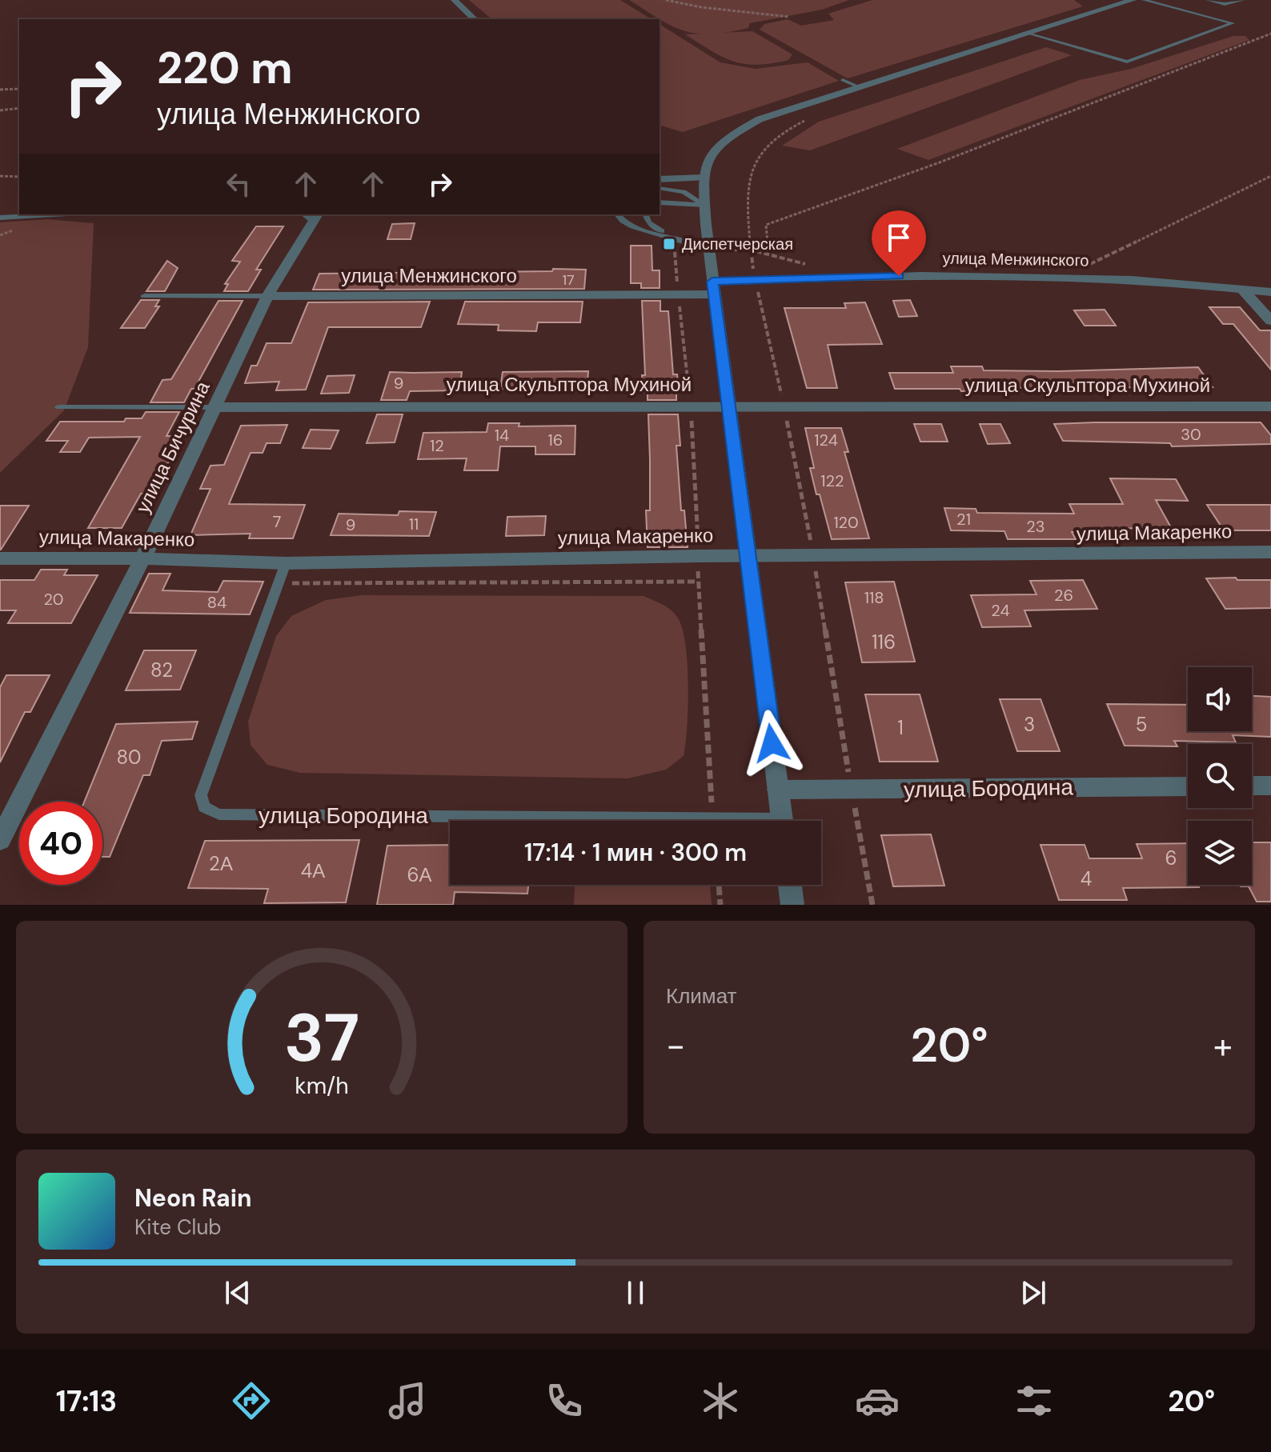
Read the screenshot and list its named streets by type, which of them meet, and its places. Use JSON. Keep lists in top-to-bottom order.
{
  "streets": {
    "street": [
      "улица Менжинского",
      "улица Скульптора Мухиной",
      "улица Бичурина",
      "улица Макаренко",
      "улица Бородина"
    ]
  },
  "crossings": [
    ["улица Менжинского", "улица Бичурина"],
    ["улица Скульптора Мухиной", "улица Бичурина"],
    ["улица Бичурина", "улица Макаренко"],
    ["улица Макаренко", "улица Бородина"]
  ],
  "places": {
    "transit": ["Диспетчерская"]
  },
  "house_numbers": [
    "17",
    "9",
    "30",
    "14",
    "16",
    "124",
    "12",
    "122",
    "21",
    "7",
    "120",
    "11",
    "9",
    "23",
    "26",
    "118",
    "20",
    "84",
    "24",
    "116",
    "82",
    "3",
    "5",
    "1",
    "80",
    "6",
    "2А",
    "4А",
    "6А",
    "4"
  ],
  "page": {
    "turn": ["220 m", "улица Менжинского"],
    "limit": "40",
    "trip": "17:14 · 1 мин · 300 m",
    "tile": "Климат",
    "heat": ["−", "20°", "+"],
    "song": ["Neon Rain", "Kite Club"],
    "tabs": ["17:13", "20°"],
    "gauge": ["37", "km/h"]
  }
}
